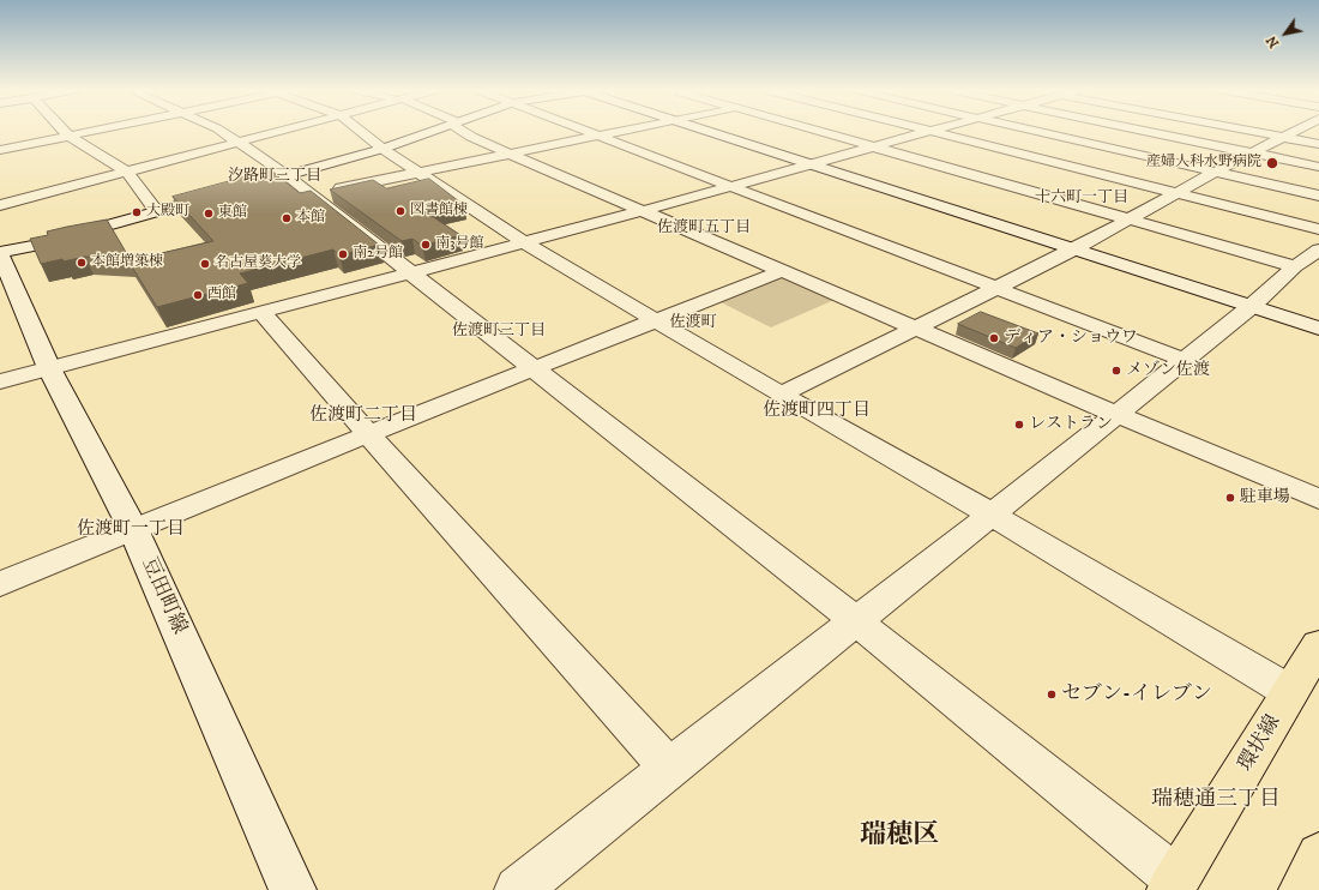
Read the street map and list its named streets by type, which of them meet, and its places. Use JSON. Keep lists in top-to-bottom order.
{
  "streets": {
    "main road": ["環状線"],
    "street": ["豆田町線"]
  },
  "districts": [
    "汐路町三丁目",
    "十六町一丁目",
    "佐渡町五丁目",
    "佐渡町",
    "佐渡町三丁目",
    "佐渡町四丁目",
    "佐渡町二丁目",
    "佐渡町一丁目",
    "瑞穂通三丁目",
    "瑞穂区"
  ],
  "places": [
    "産婦人科水野病院",
    "図書館棟",
    "大殿町",
    "東館",
    "本館",
    "南3号館",
    "南2号館",
    "本館増築棟",
    "名古屋葵大学",
    "西館",
    "ディア・ショウワ",
    "メゾン佐渡",
    "レストラン",
    "駐車場",
    "セブン-イレブン"
  ],
  "north": "bottom left"
}
